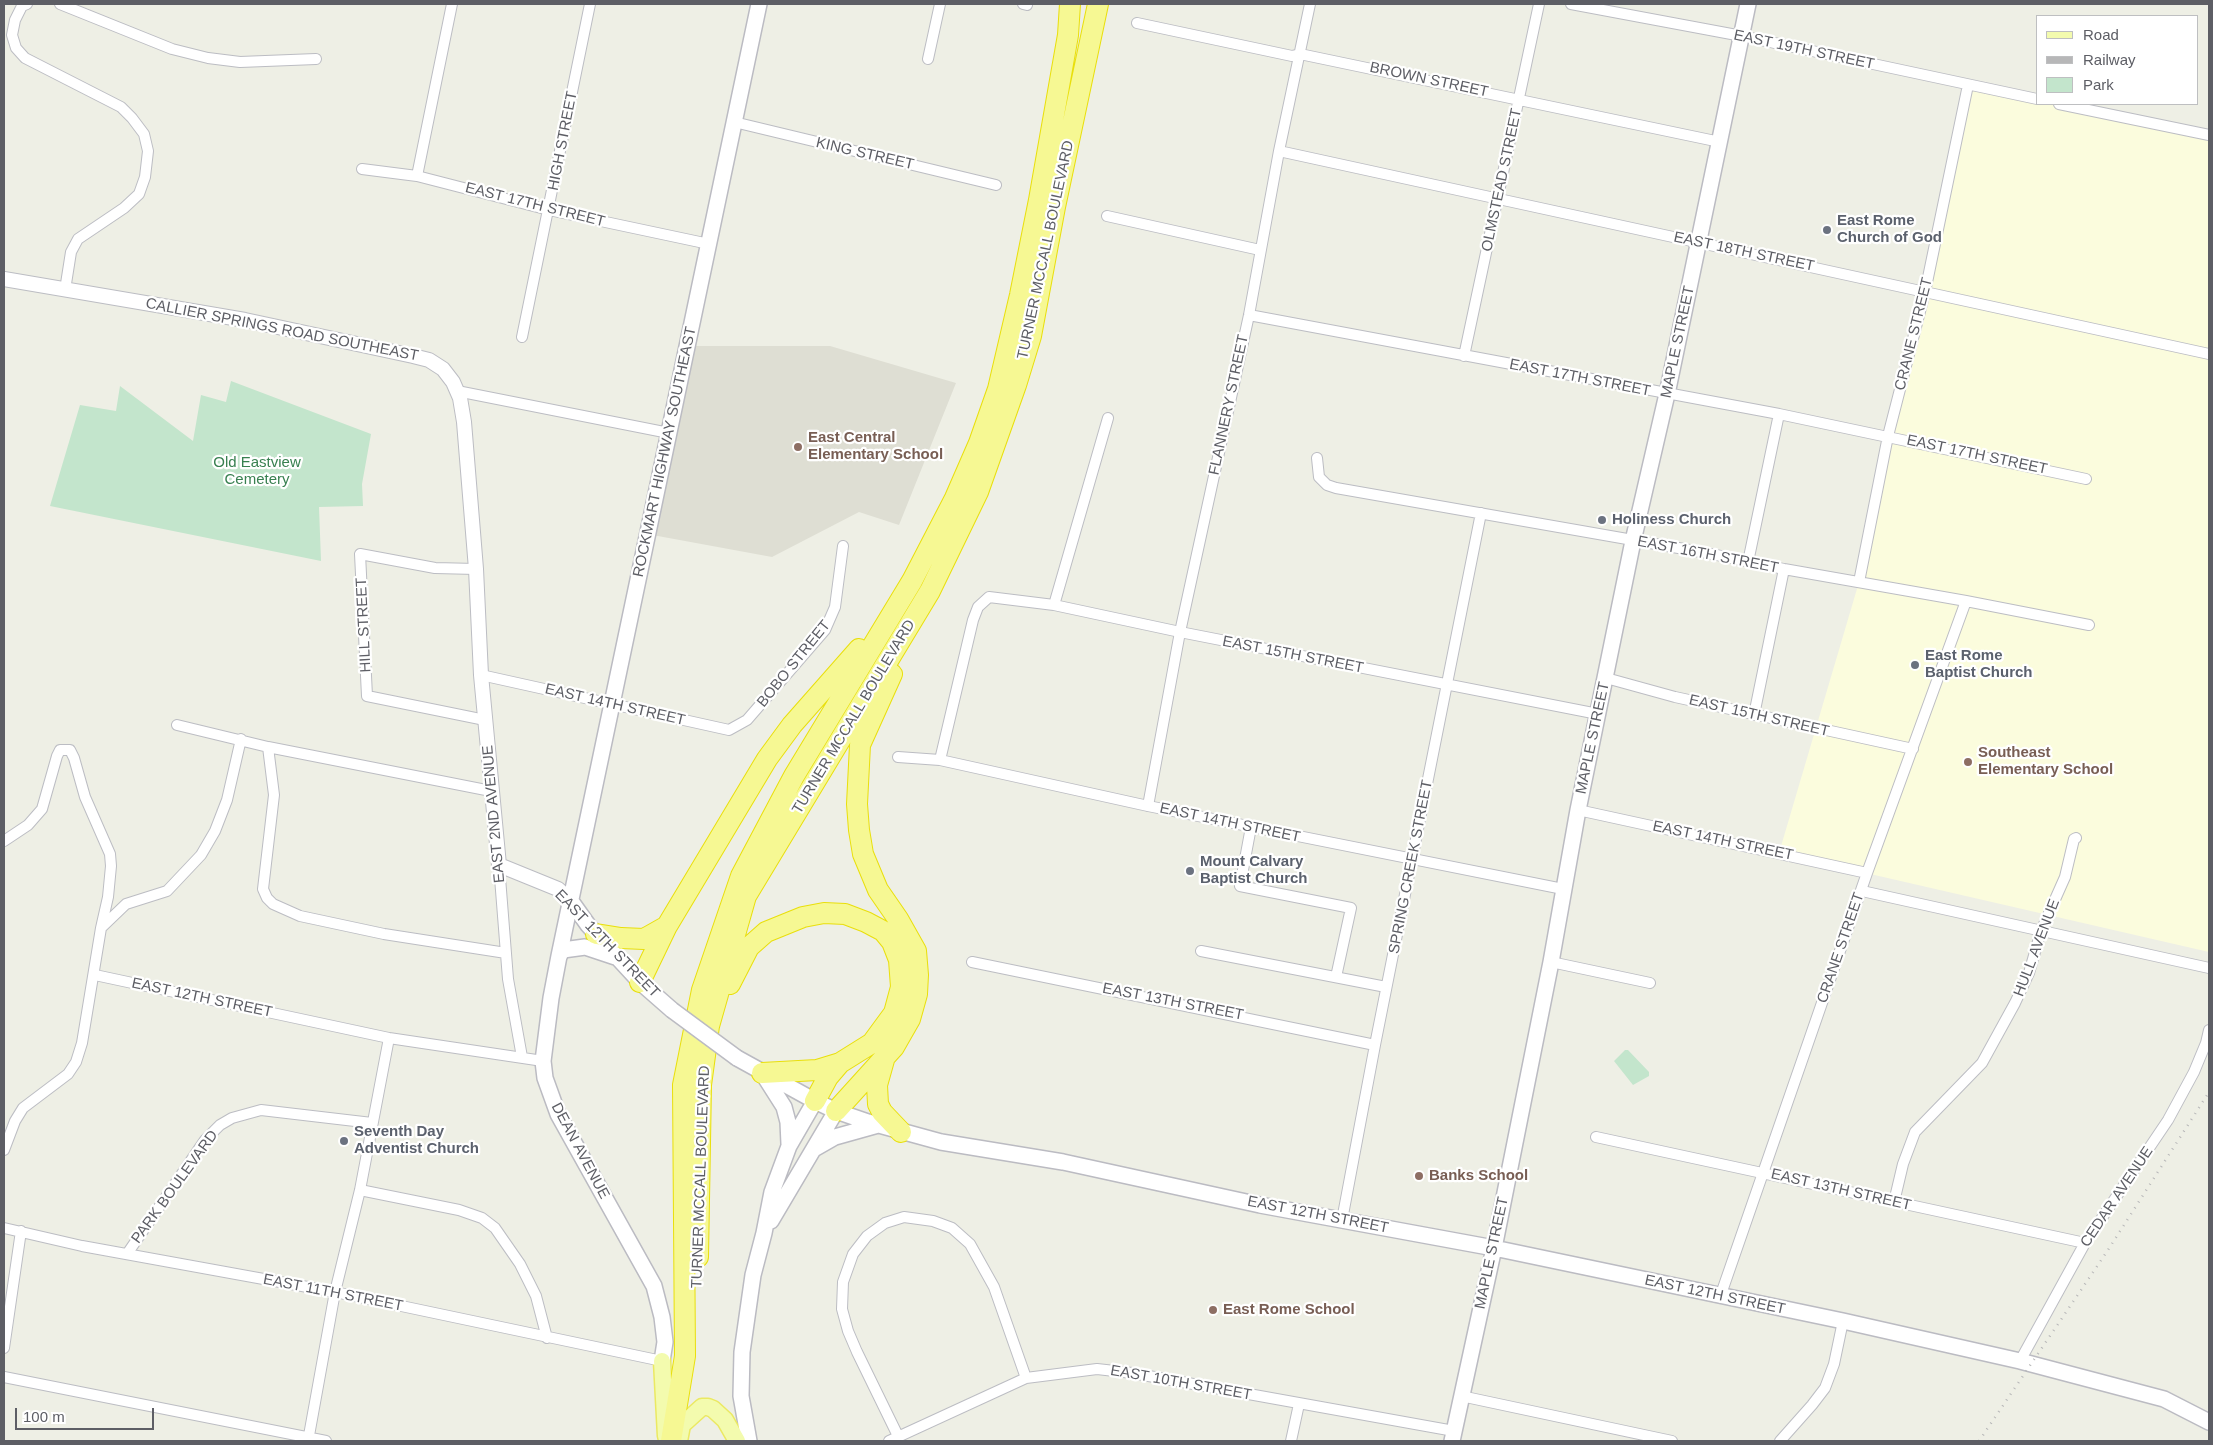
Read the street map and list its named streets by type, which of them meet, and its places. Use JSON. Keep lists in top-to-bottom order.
{
  "streets": {
    "highway": ["TURNER MCCALL BOULEVARD"],
    "main road": [
      "MAPLE STREET",
      "ROCKMART HIGHWAY SOUTHEAST",
      "EAST 12TH STREET",
      "DEAN AVENUE"
    ],
    "street": [
      "EAST 19TH STREET",
      "BROWN STREET",
      "HIGH STREET",
      "KING STREET",
      "OLMSTEAD STREET",
      "EAST 17TH STREET",
      "EAST 18TH STREET",
      "CALLIER SPRINGS ROAD SOUTHEAST",
      "CRANE STREET",
      "FLANNERY STREET",
      "EAST 16TH STREET",
      "HILL STREET",
      "EAST 15TH STREET",
      "BOBO STREET",
      "EAST 14TH STREET",
      "EAST 2ND AVENUE",
      "SPRING CREEK STREET",
      "HULL AVENUE",
      "EAST 13TH STREET",
      "PARK BOULEVARD",
      "CEDAR AVENUE",
      "EAST 11TH STREET",
      "EAST 10TH STREET"
    ]
  },
  "crossings": [
    ["EAST 19TH STREET", "CRANE STREET"],
    ["EAST 19TH STREET", "MAPLE STREET"],
    ["BROWN STREET", "OLMSTEAD STREET"],
    ["BROWN STREET", "MAPLE STREET"],
    ["BROWN STREET", "FLANNERY STREET"],
    ["HIGH STREET", "EAST 17TH STREET"],
    ["KING STREET", "ROCKMART HIGHWAY SOUTHEAST"],
    ["OLMSTEAD STREET", "EAST 17TH STREET"],
    ["OLMSTEAD STREET", "EAST 18TH STREET"],
    ["EAST 17TH STREET", "CRANE STREET"],
    ["EAST 17TH STREET", "MAPLE STREET"],
    ["EAST 17TH STREET", "FLANNERY STREET"],
    ["EAST 17TH STREET", "ROCKMART HIGHWAY SOUTHEAST"],
    ["EAST 18TH STREET", "CRANE STREET"],
    ["EAST 18TH STREET", "MAPLE STREET"],
    ["EAST 18TH STREET", "FLANNERY STREET"],
    ["CALLIER SPRINGS ROAD SOUTHEAST", "HILL STREET"],
    ["CALLIER SPRINGS ROAD SOUTHEAST", "EAST 2ND AVENUE"],
    ["CRANE STREET", "EAST 16TH STREET"],
    ["CRANE STREET", "EAST 15TH STREET"],
    ["CRANE STREET", "EAST 14TH STREET"],
    ["CRANE STREET", "EAST 12TH STREET"],
    ["CRANE STREET", "EAST 13TH STREET"],
    ["MAPLE STREET", "EAST 16TH STREET"],
    ["MAPLE STREET", "EAST 15TH STREET"],
    ["MAPLE STREET", "EAST 14TH STREET"],
    ["MAPLE STREET", "EAST 12TH STREET"],
    ["MAPLE STREET", "EAST 10TH STREET"],
    ["FLANNERY STREET", "EAST 15TH STREET"],
    ["FLANNERY STREET", "EAST 14TH STREET"],
    ["ROCKMART HIGHWAY SOUTHEAST", "EAST 14TH STREET"],
    ["ROCKMART HIGHWAY SOUTHEAST", "EAST 12TH STREET"],
    ["ROCKMART HIGHWAY SOUTHEAST", "DEAN AVENUE"],
    ["EAST 16TH STREET", "SPRING CREEK STREET"],
    ["HILL STREET", "EAST 2ND AVENUE"],
    ["EAST 15TH STREET", "EAST 14TH STREET"],
    ["EAST 15TH STREET", "SPRING CREEK STREET"],
    ["BOBO STREET", "EAST 14TH STREET"],
    ["EAST 14TH STREET", "EAST 2ND AVENUE"],
    ["EAST 14TH STREET", "SPRING CREEK STREET"],
    ["EAST 2ND AVENUE", "EAST 12TH STREET"],
    ["SPRING CREEK STREET", "EAST 12TH STREET"],
    ["SPRING CREEK STREET", "EAST 13TH STREET"],
    ["EAST 12TH STREET", "DEAN AVENUE"],
    ["EAST 12TH STREET", "CEDAR AVENUE"],
    ["HULL AVENUE", "EAST 13TH STREET"],
    ["EAST 13TH STREET", "CEDAR AVENUE"],
    ["DEAN AVENUE", "EAST 11TH STREET"],
    ["PARK BOULEVARD", "EAST 11TH STREET"]
  ],
  "parks": ["Old Eastview Cemetery"],
  "places": [
    "East Rome Church of God",
    "East Central Elementary School",
    "Holiness Church",
    "East Rome Baptist Church",
    "Southeast Elementary School",
    "Mount Calvary Baptist Church",
    "Seventh Day Adventist Church",
    "Banks School",
    "East Rome School"
  ],
  "legend": ["Road", "Railway", "Park"],
  "scale_bar": "100 m"
}
